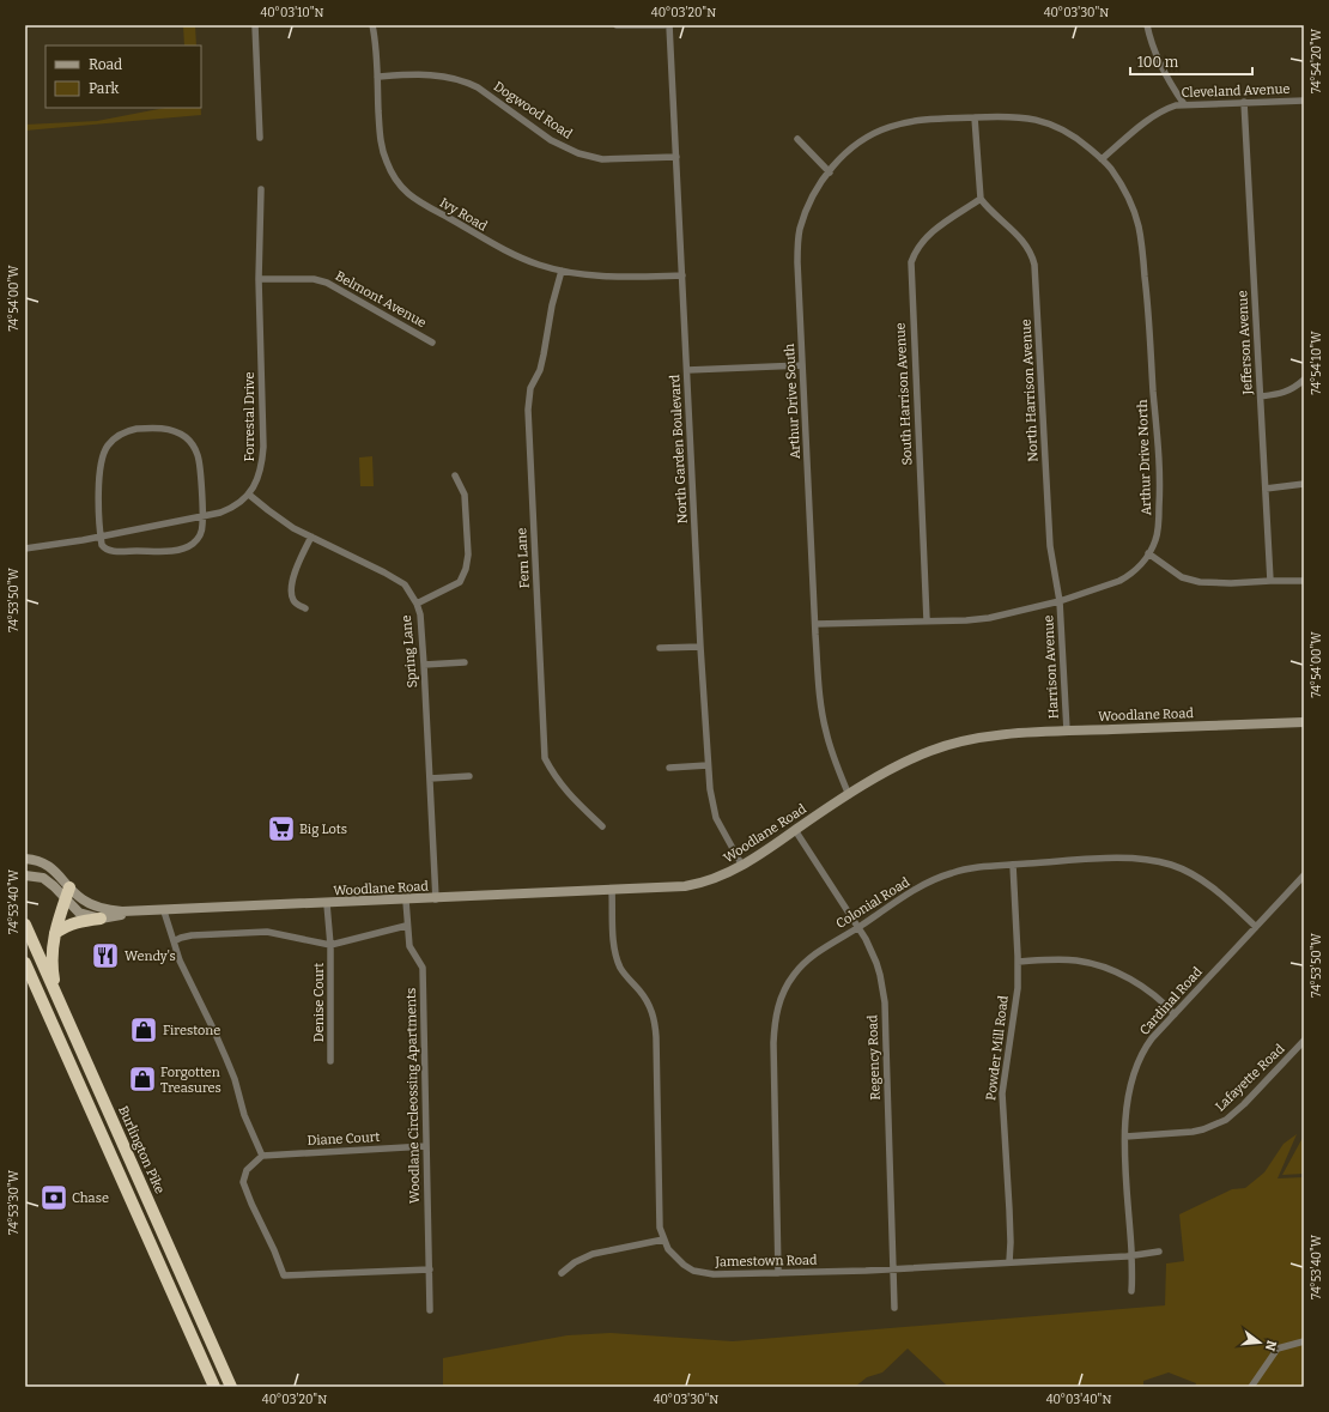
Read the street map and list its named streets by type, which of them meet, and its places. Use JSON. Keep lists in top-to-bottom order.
{
  "streets": {
    "highway": ["Burlington Pike"],
    "street": [
      "Cleveland Avenue",
      "Dogwood Road",
      "Ivy Road",
      "Belmont Avenue",
      "Jefferson Avenue",
      "North Harrison Avenue",
      "South Harrison Avenue",
      "Arthur Drive South",
      "Forrestal Drive",
      "North Garden Boulevard",
      "Arthur Drive North",
      "Fern Lane",
      "Spring Lane",
      "Harrison Avenue",
      "Woodlane Road",
      "Colonial Road",
      "Cardinal Road",
      "Denise Court",
      "Powder Mill Road",
      "Regency Road",
      "Lafayette Road",
      "Woodlane Circleossing Apartments",
      "Diane Court",
      "Jamestown Road"
    ]
  },
  "crossings": [
    ["Cleveland Avenue", "Jefferson Avenue"],
    ["Cleveland Avenue", "Arthur Drive North"],
    ["Dogwood Road", "Ivy Road"],
    ["Dogwood Road", "North Garden Boulevard"],
    ["Ivy Road", "North Garden Boulevard"],
    ["Ivy Road", "Fern Lane"],
    ["Belmont Avenue", "Forrestal Drive"],
    ["North Harrison Avenue", "South Harrison Avenue"],
    ["North Harrison Avenue", "Arthur Drive North"],
    ["North Harrison Avenue", "Harrison Avenue"],
    ["South Harrison Avenue", "Arthur Drive North"],
    ["Arthur Drive South", "Arthur Drive North"],
    ["Arthur Drive South", "Woodlane Road"],
    ["Forrestal Drive", "Spring Lane"],
    ["North Garden Boulevard", "Woodlane Road"],
    ["Arthur Drive North", "Harrison Avenue"],
    ["Spring Lane", "Woodlane Road"],
    ["Harrison Avenue", "Woodlane Road"],
    ["Woodlane Road", "Denise Court"],
    ["Woodlane Road", "Regency Road"],
    ["Woodlane Road", "Woodlane Circleossing Apartments"],
    ["Woodlane Road", "Jamestown Road"],
    ["Colonial Road", "Cardinal Road"],
    ["Colonial Road", "Powder Mill Road"],
    ["Colonial Road", "Regency Road"],
    ["Colonial Road", "Jamestown Road"],
    ["Cardinal Road", "Lafayette Road"],
    ["Cardinal Road", "Jamestown Road"],
    ["Powder Mill Road", "Jamestown Road"],
    ["Regency Road", "Jamestown Road"],
    ["Woodlane Circleossing Apartments", "Diane Court"]
  ],
  "places": {
    "supermarket": ["Big Lots"],
    "restaurant": ["Wendy's"],
    "shop": ["Firestone", "Forgotten Treasures"],
    "bank": ["Chase"]
  },
  "legend": ["Road", "Park"],
  "scale_bar": "100 m",
  "north": "right",
  "coordinates": [
    "40°03'10\"N",
    "40°03'20\"N",
    "40°03'30\"N",
    "74°54'20\"W",
    "74°54'00\"W",
    "74°54'10\"W",
    "74°53'50\"W",
    "74°53'40\"W",
    "74°53'30\"W",
    "40°03'40\"N"
  ]
}
